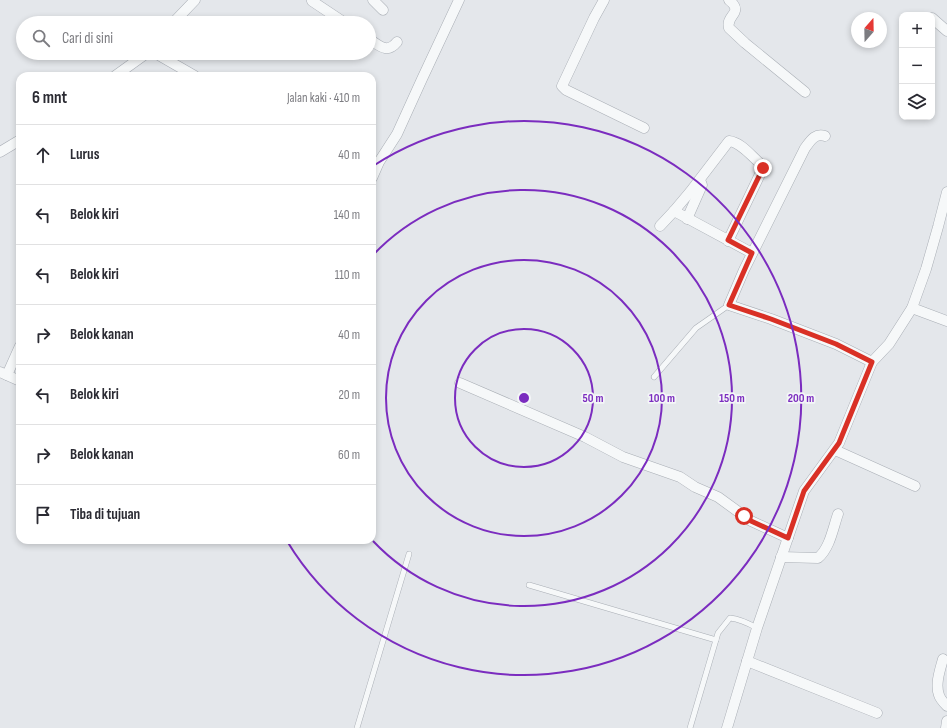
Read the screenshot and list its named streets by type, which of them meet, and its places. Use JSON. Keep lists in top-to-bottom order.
{
  "north": "top",
  "page": {
    "map_buttons": ["+", "−"],
    "search": "Cari di sini",
    "heading": ["6 mnt", "Jalan kaki · 410 m"],
    "list": [
      ["Lurus", "40 m"],
      ["Belok kiri", "140 m"],
      ["Belok kiri", "110 m"],
      ["Belok kanan", "40 m"],
      ["Belok kiri", "20 m"],
      ["Belok kanan", "60 m"],
      "Tiba di tujuan"
    ]
  },
  "rings": [
    "50 m",
    "100 m",
    "150 m",
    "200 m"
  ]
}
